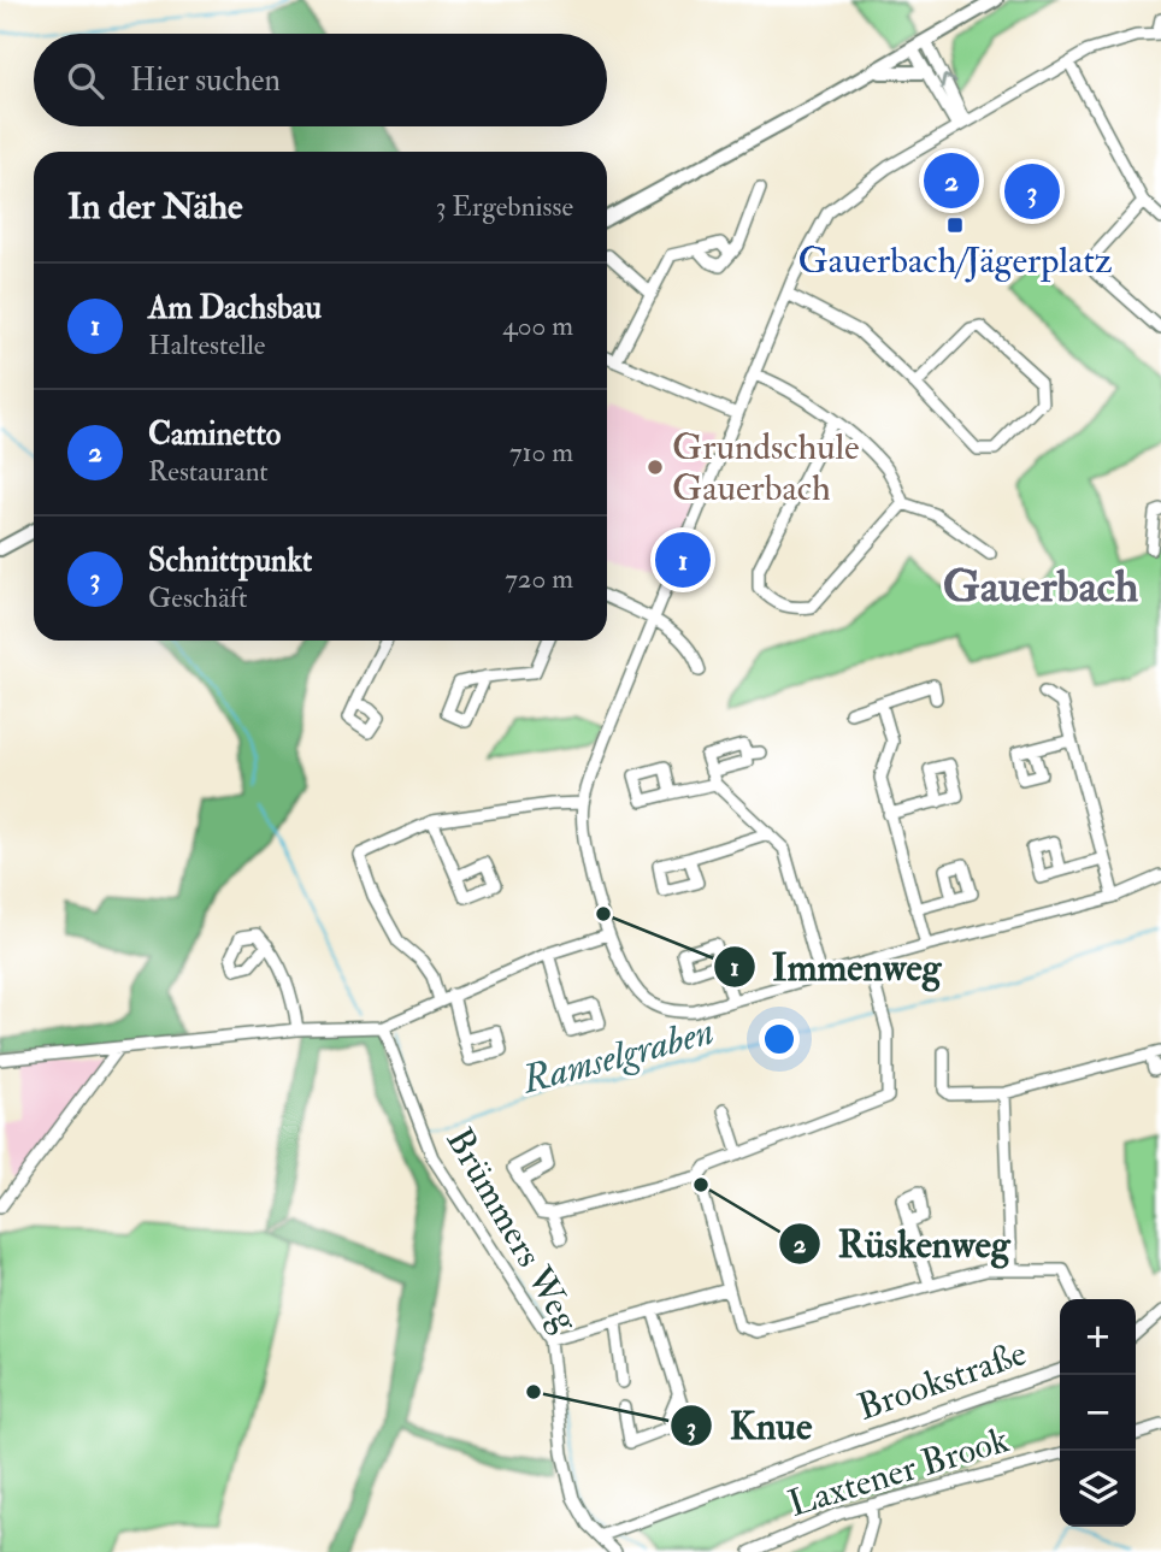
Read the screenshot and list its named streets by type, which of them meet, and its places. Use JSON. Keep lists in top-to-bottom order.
{
  "streets": {
    "street": ["Brümmers Weg", "Brookstraße", "Laxtener Brook"]
  },
  "crossings": [
    ["Brümmers Weg", "Brookstraße"]
  ],
  "districts": ["Gauerbach"],
  "water": ["Ramselgraben"],
  "places": {
    "transit": ["Gauerbach/Jägerplatz"],
    "other": [
      "Grundschule Gauerbach",
      "Immenweg",
      "Rüskenweg",
      "Knue"
    ]
  },
  "page": {
    "search": "Hier suchen",
    "pins": ["2", "3", "1"],
    "heading": ["In der Nähe", "3 Ergebnisse"],
    "list": [
      {
        "mark": "1",
        "name": "Am Dachsbau",
        "note": "Haltestelle",
        "value": "400 m"
      },
      {
        "mark": "2",
        "name": "Caminetto",
        "note": "Restaurant",
        "value": "710 m"
      },
      {
        "mark": "3",
        "name": "Schnittpunkt",
        "note": "Geschäft",
        "value": "720 m"
      }
    ],
    "map_buttons": ["+", "−"]
  }
}
